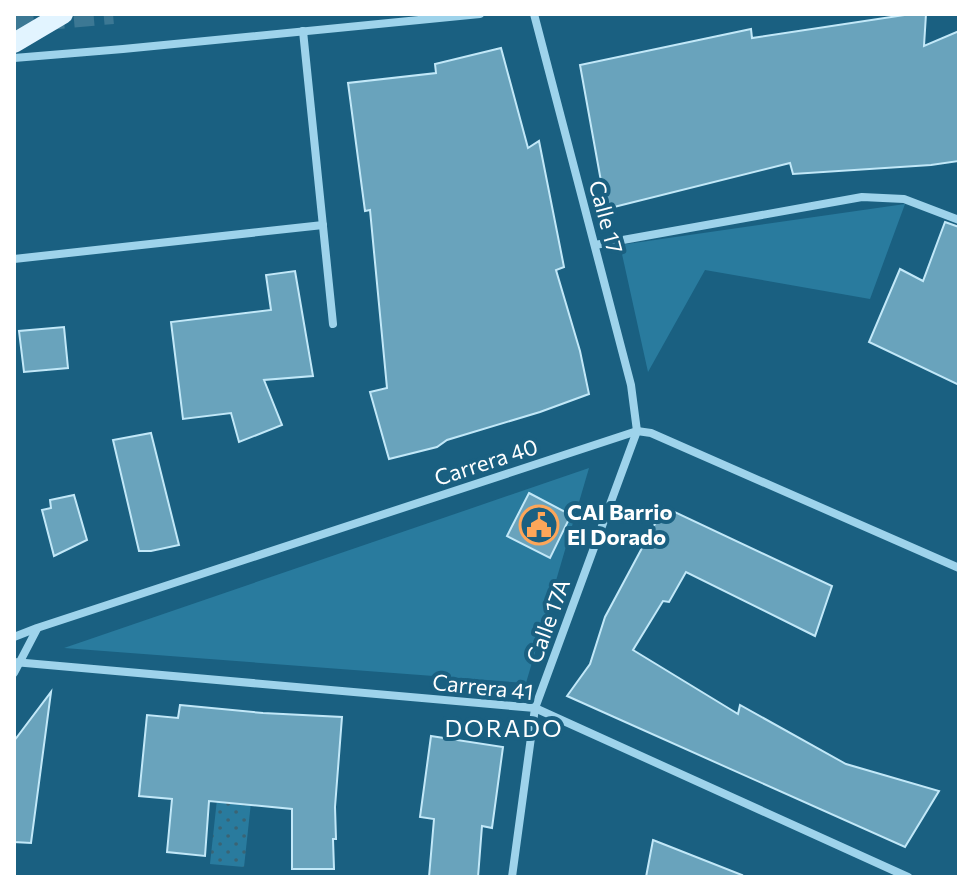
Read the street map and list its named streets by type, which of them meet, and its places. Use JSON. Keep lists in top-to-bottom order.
{
  "streets": {
    "street": [
      "Calle 17",
      "Carrera 40",
      "Calle 17A",
      "Carrera 41"
    ]
  },
  "crossings": [
    ["Calle 17", "Carrera 40"],
    ["Calle 17", "Calle 17A"],
    ["Carrera 40", "Calle 17A"],
    ["Calle 17A", "Carrera 41"]
  ],
  "districts": ["DORADO"],
  "places": {
    "public building": ["CAI Barrio El Dorado"]
  }
}
